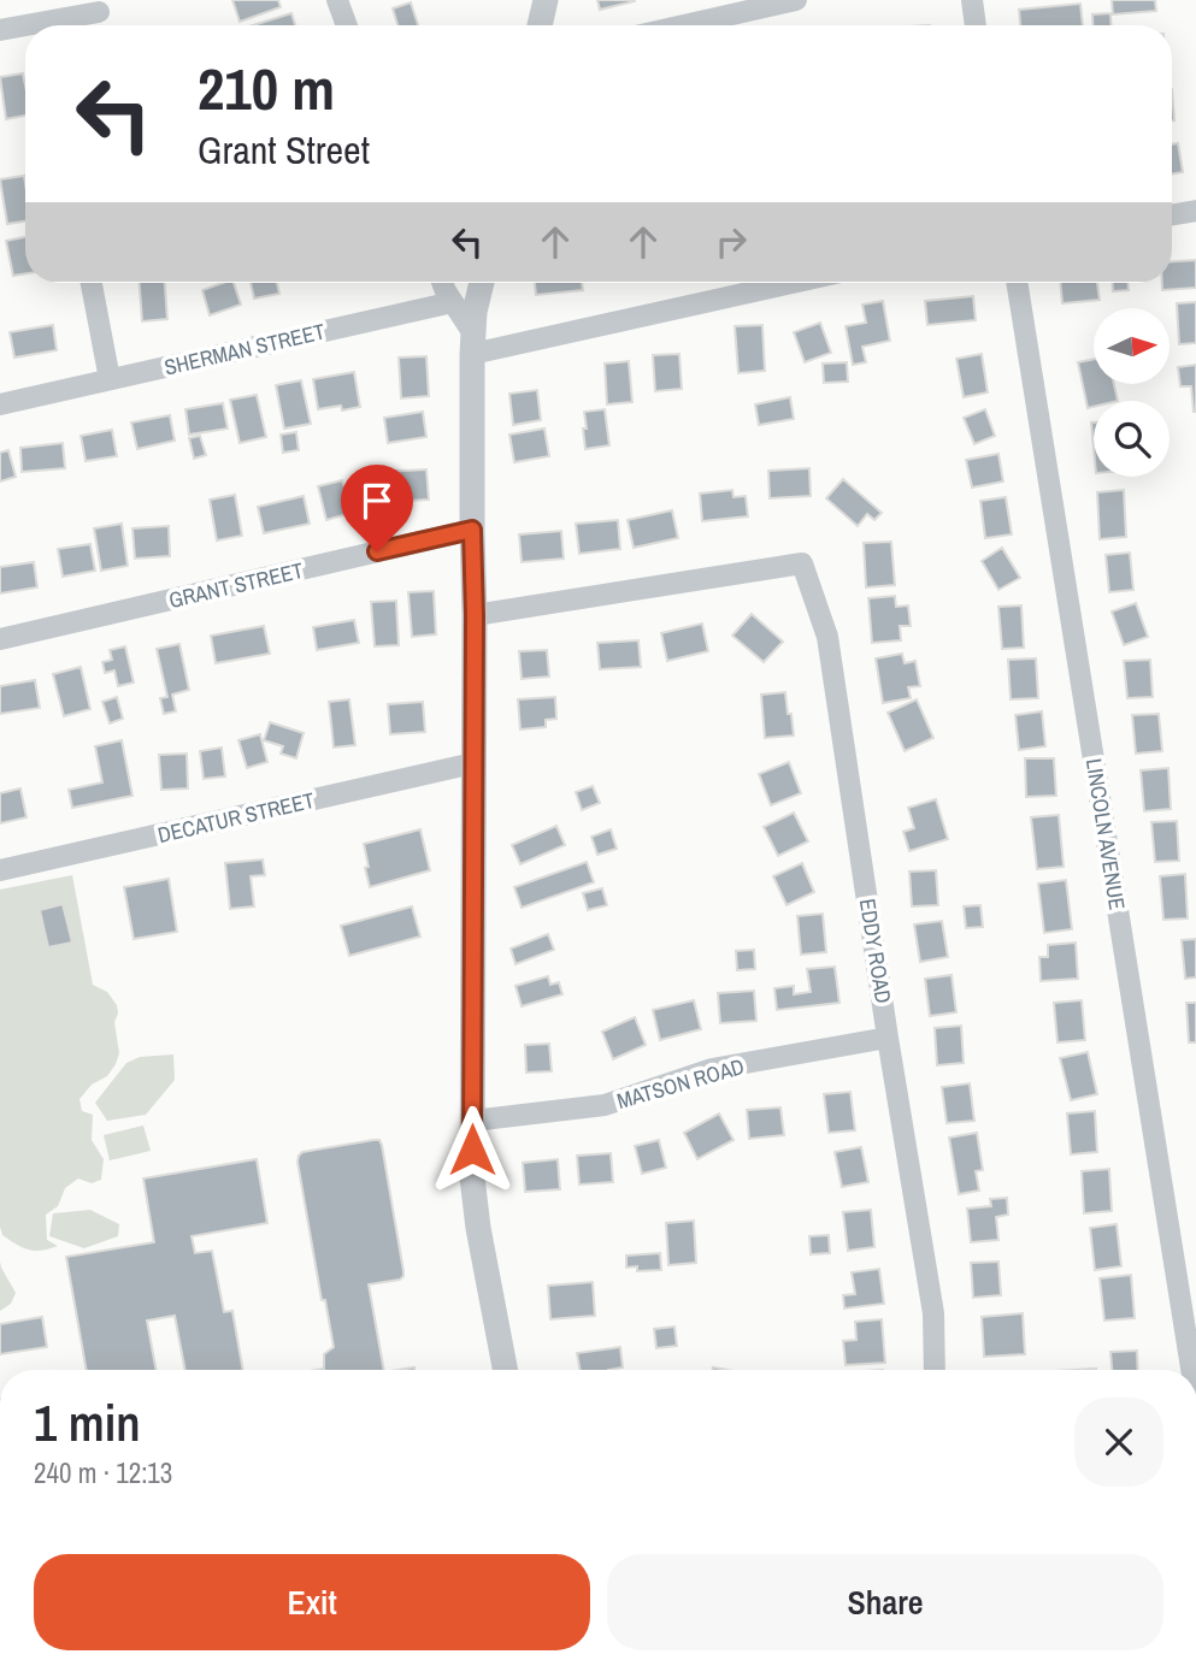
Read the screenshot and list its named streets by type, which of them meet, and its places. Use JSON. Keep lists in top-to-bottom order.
{
  "streets": {
    "street": [
      "SHERMAN STREET",
      "GRANT STREET",
      "DECATUR STREET",
      "LINCOLN AVENUE",
      "EDDY ROAD",
      "MATSON ROAD"
    ]
  },
  "crossings": [
    ["EDDY ROAD", "MATSON ROAD"]
  ],
  "north": "right",
  "page": {
    "turn": ["210 m", "Grant Street"],
    "heading": ["1 min", "240 m · 12:13"],
    "buttons": ["Exit", "Share"]
  }
}
